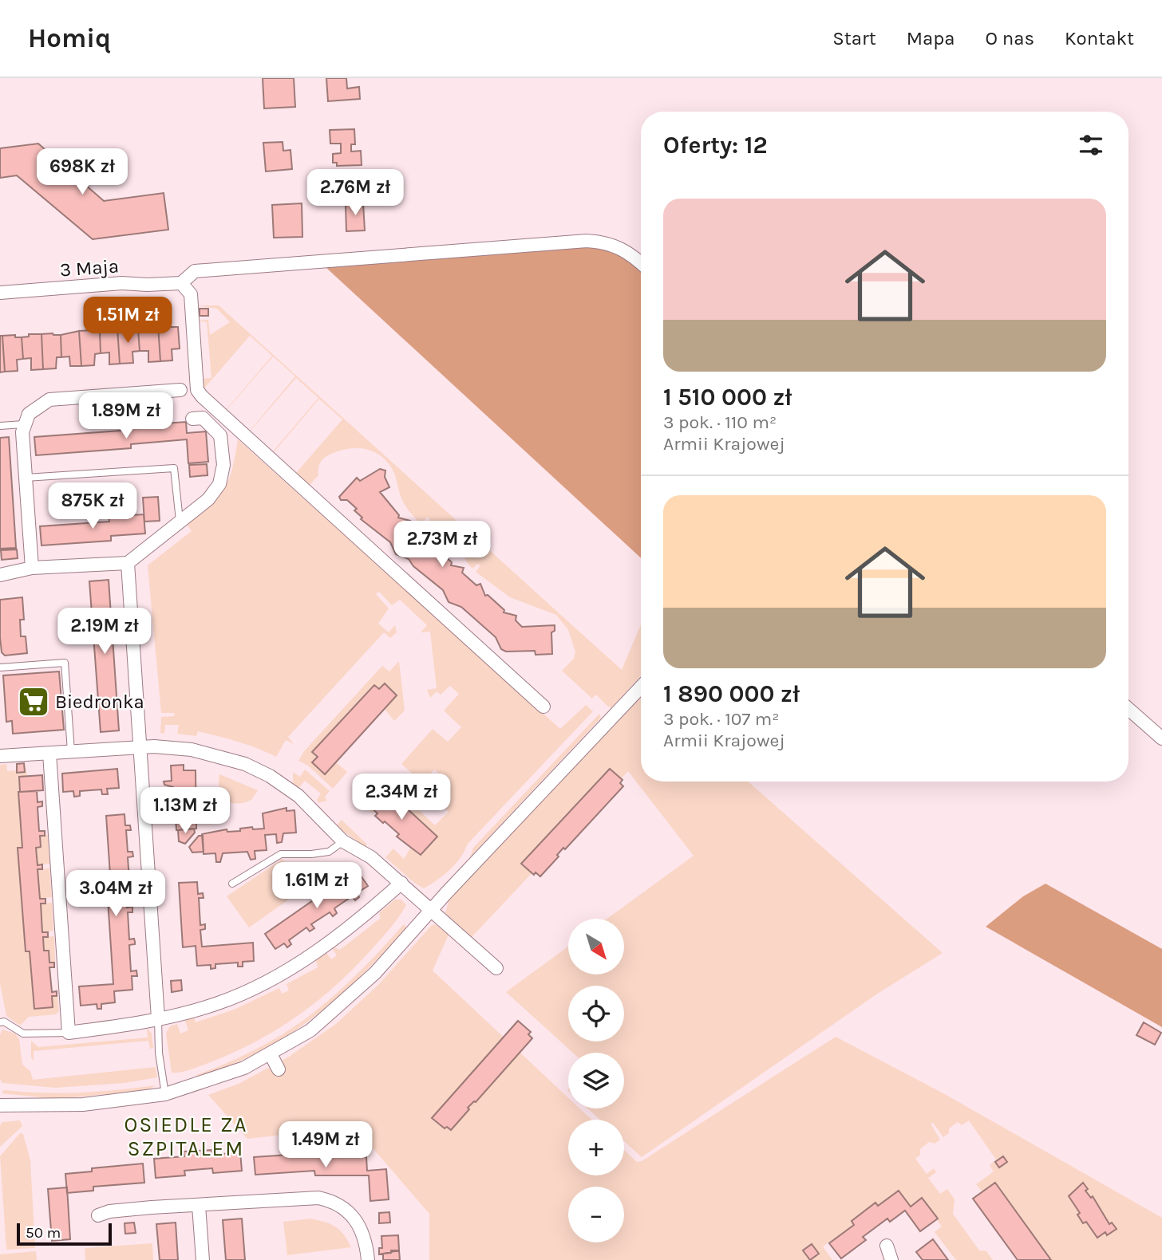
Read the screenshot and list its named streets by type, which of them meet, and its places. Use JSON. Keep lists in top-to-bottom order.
{
  "streets": {
    "street": ["3 Maja"]
  },
  "districts": ["OSIEDLE ZA SZPITALEM"],
  "places": {
    "supermarket": ["Biedronka"]
  },
  "scale_bar": "50 m",
  "north": "bottom right",
  "page": {
    "header": "Homiq",
    "nav": [
      "Start",
      "Mapa",
      "O nas",
      "Kontakt"
    ],
    "heading": "Oferty: 12",
    "price": [
      "698K zł",
      "2.76M zł",
      "1.51M zł",
      "1.89M zł",
      "875K zł",
      "2.73M zł",
      "2.19M zł",
      "2.34M zł",
      "1.13M zł",
      "1.61M zł",
      "3.04M zł",
      "1.49M zł"
    ],
    "list": [
      {
        "name": "1 510 000 zł",
        "note": "3 pok. · 110 m² · Armii Krajowej"
      },
      {
        "name": "1 890 000 zł",
        "note": "3 pok. · 107 m² · Armii Krajowej"
      }
    ],
    "map_buttons": ["+", "−"],
    "scale": "50 m"
  }
}
